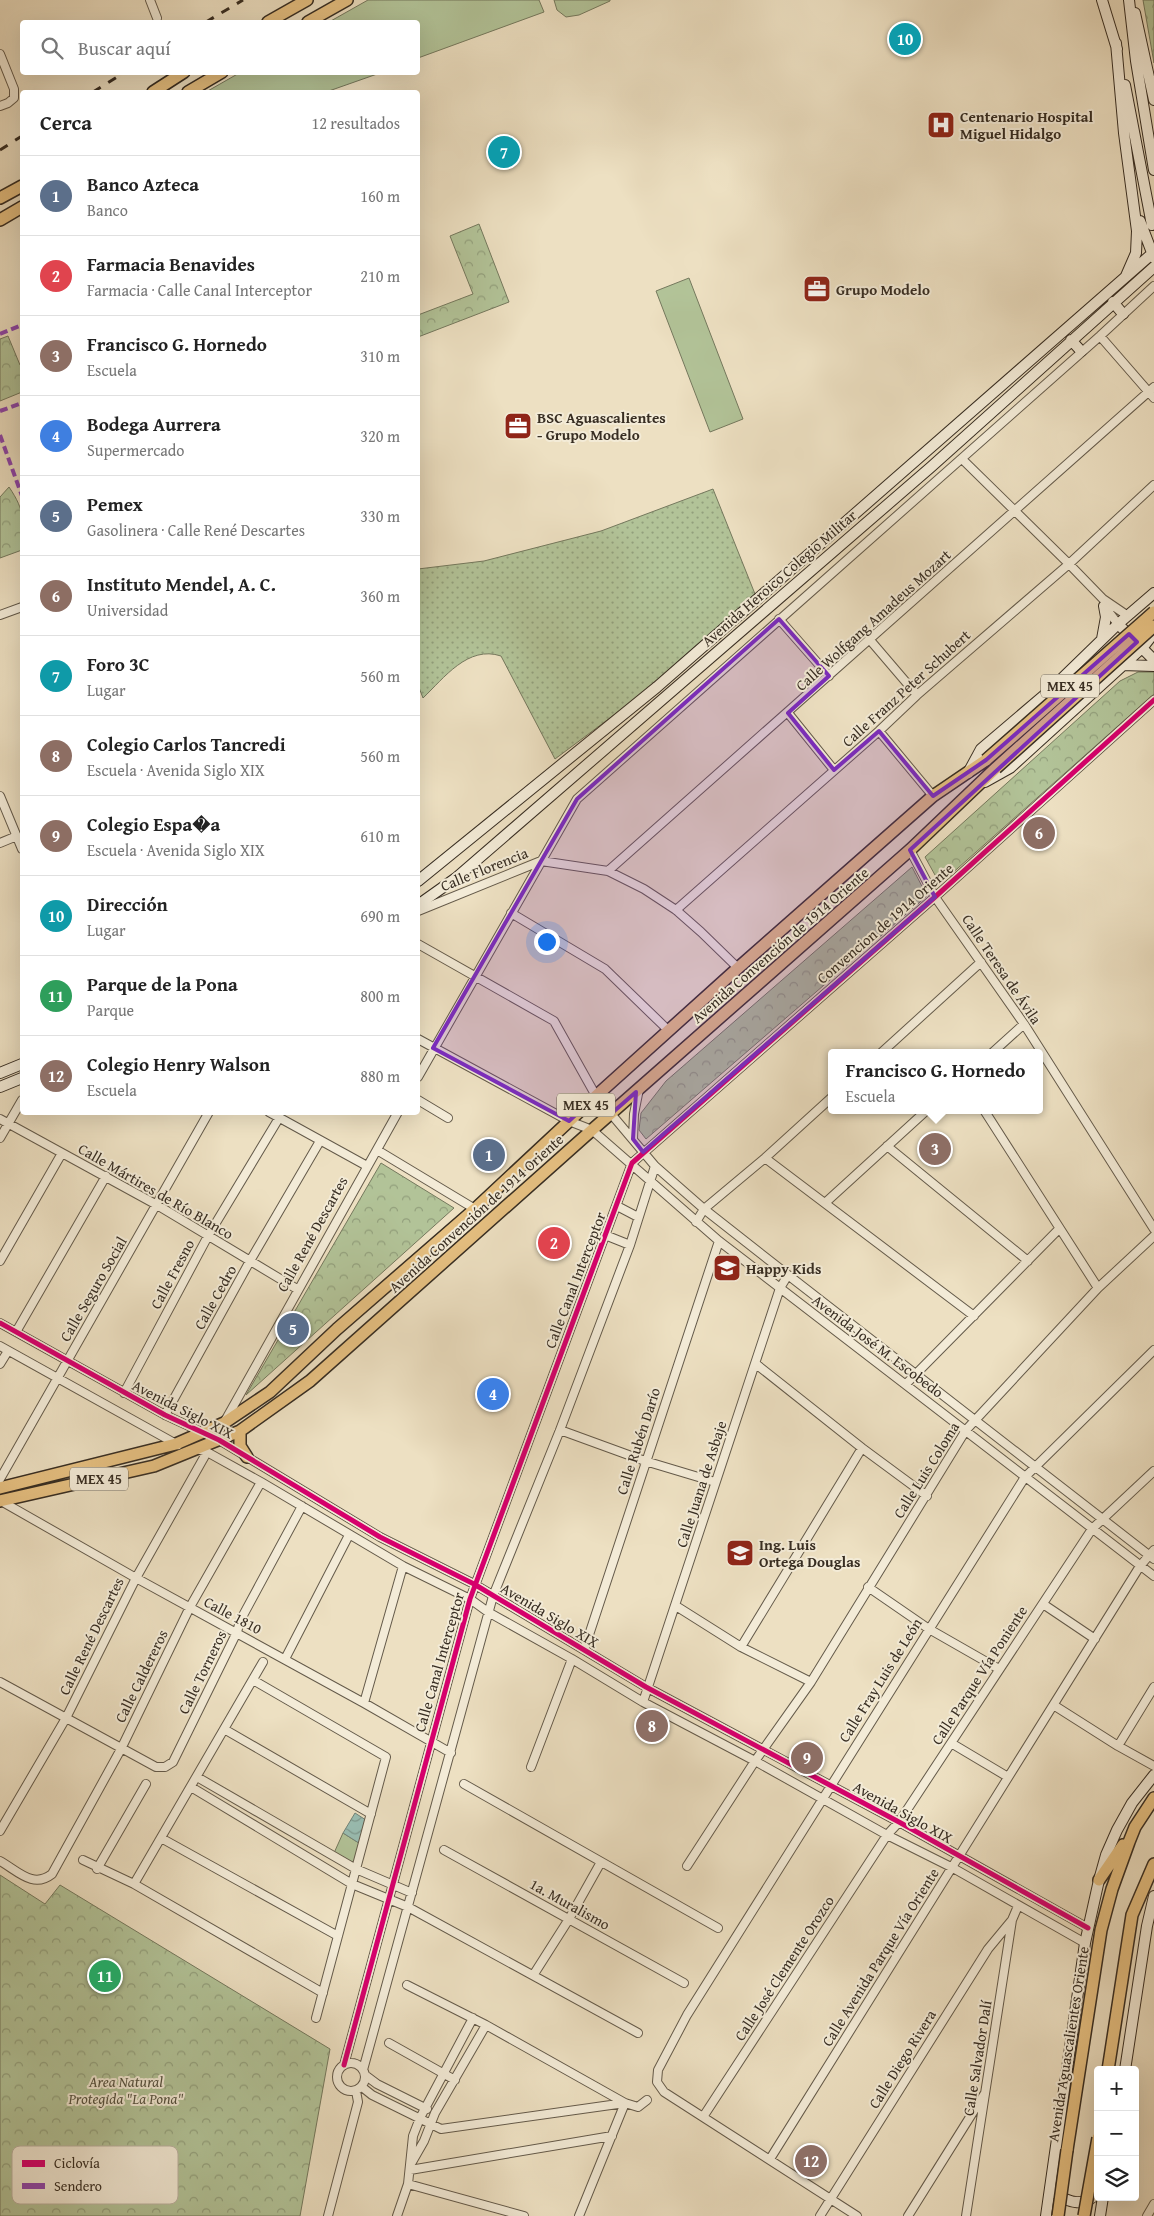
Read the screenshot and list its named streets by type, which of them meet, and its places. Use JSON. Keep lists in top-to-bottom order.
{
  "streets": {
    "main road": ["MEX 45", "Avenida Convención de 1914 Oriente", "Avenida Aguascalientes Oriente"],
    "street": [
      "Avenida Heroico Colegio Militar",
      "Calle Wolfgang Amadeus Mozart",
      "Calle Franz Peter Schubert",
      "Calle Florencia",
      "Convencion de 1914 Oriente",
      "Calle Teresa de Ávila",
      "Calle Mártires de Río Blanco",
      "Calle René Descartes",
      "Calle Fresno",
      "Calle Canal Interceptor",
      "Calle Seguro Social",
      "Calle Cedro",
      "Avenida José M. Escobedo",
      "Avenida Siglo XIX",
      "Calle Rubén Darío",
      "Calle Luis Coloma",
      "Calle Juana de Asbaje",
      "Calle 1810",
      "Calle Torneros",
      "Calle Parque Vía Poniente",
      "Calle Caldereros",
      "Calle Fray Luis de León",
      "1a. Muralismo",
      "Calle Avenida Parque Vía Oriente",
      "Calle José Clemente Orozco",
      "Calle Salvador Dalí",
      "Calle Diego Rivera"
    ]
  },
  "crossings": [
    ["Avenida Heroico Colegio Militar", "Calle Florencia"],
    ["Calle Wolfgang Amadeus Mozart", "Calle Florencia"],
    ["Calle Franz Peter Schubert", "Calle Florencia"],
    ["Calle Florencia", "Avenida Convención de 1914 Oriente"],
    ["Convencion de 1914 Oriente", "Calle Teresa de Ávila"],
    ["Convencion de 1914 Oriente", "Calle Canal Interceptor"],
    ["Convencion de 1914 Oriente", "Avenida José M. Escobedo"],
    ["Avenida Convención de 1914 Oriente", "Calle Teresa de Ávila"],
    ["Avenida Convención de 1914 Oriente", "Calle René Descartes"],
    ["Avenida Convención de 1914 Oriente", "Avenida José M. Escobedo"],
    ["Avenida Convención de 1914 Oriente", "Avenida Siglo XIX"],
    ["Avenida Convención de 1914 Oriente", "Calle 1810"],
    ["Calle Mártires de Río Blanco", "Calle René Descartes"],
    ["Calle Mártires de Río Blanco", "Calle Fresno"],
    ["Calle Mártires de Río Blanco", "Calle Seguro Social"],
    ["Calle Mártires de Río Blanco", "Calle Cedro"],
    ["Calle René Descartes", "Avenida Siglo XIX"],
    ["Calle René Descartes", "Calle 1810"],
    ["Calle Fresno", "Avenida Siglo XIX"],
    ["Calle Canal Interceptor", "Avenida José M. Escobedo"],
    ["Calle Canal Interceptor", "Avenida Siglo XIX"],
    ["Calle Canal Interceptor", "Calle 1810"],
    ["Calle Seguro Social", "Avenida Siglo XIX"],
    ["Calle Cedro", "Avenida Siglo XIX"],
    ["Avenida José M. Escobedo", "Calle Rubén Darío"],
    ["Avenida José M. Escobedo", "Calle Luis Coloma"],
    ["Avenida José M. Escobedo", "Calle Juana de Asbaje"],
    ["Avenida José M. Escobedo", "Calle Parque Vía Poniente"],
    ["Avenida José M. Escobedo", "Calle Fray Luis de León"],
    ["Avenida José M. Escobedo", "Calle Avenida Parque Vía Oriente"],
    ["Avenida Siglo XIX", "Calle Rubén Darío"],
    ["Avenida Siglo XIX", "Calle Luis Coloma"],
    ["Avenida Siglo XIX", "Calle Juana de Asbaje"],
    ["Avenida Siglo XIX", "Calle Torneros"],
    ["Avenida Siglo XIX", "Calle Parque Vía Poniente"],
    ["Avenida Siglo XIX", "Calle Caldereros"],
    ["Avenida Siglo XIX", "Calle Fray Luis de León"],
    ["Avenida Siglo XIX", "Calle Avenida Parque Vía Oriente"],
    ["Avenida Siglo XIX", "Calle José Clemente Orozco"],
    ["Avenida Siglo XIX", "Avenida Aguascalientes Oriente"],
    ["Avenida Siglo XIX", "Calle Salvador Dalí"],
    ["Calle 1810", "Calle Torneros"],
    ["Calle 1810", "Calle Caldereros"],
    ["Calle Torneros", "Calle Caldereros"],
    ["Calle Parque Vía Poniente", "Calle José Clemente Orozco"],
    ["Calle Fray Luis de León", "Calle José Clemente Orozco"],
    ["Calle Salvador Dalí", "Calle Diego Rivera"]
  ],
  "parks": ["Area Natural Protegida \"La Pona\""],
  "places": {
    "hospital": ["Centenario Hospital Miguel Hidalgo"],
    "office": ["Grupo Modelo", "BSC Aguascalientes - Grupo Modelo"],
    "school or university": ["Happy Kids", "Ing. Luis Ortega Douglas"]
  },
  "legend": ["Ciclovía", "Sendero"],
  "page": {
    "search": "Buscar aquí",
    "pins": [
      "10",
      "7",
      "6",
      "3",
      "1",
      "2",
      "5",
      "4",
      "8",
      "9",
      "11",
      "12"
    ],
    "heading": ["Cerca", "12 resultados"],
    "list": [
      {
        "mark": "1",
        "name": "Banco Azteca",
        "note": "Banco",
        "value": "160 m"
      },
      {
        "mark": "2",
        "name": "Farmacia Benavides",
        "note": "Farmacia · Calle Canal Interceptor",
        "value": "210 m"
      },
      {
        "mark": "3",
        "name": "Francisco G. Hornedo",
        "note": "Escuela",
        "value": "310 m"
      },
      {
        "mark": "4",
        "name": "Bodega Aurrera",
        "note": "Supermercado",
        "value": "320 m"
      },
      {
        "mark": "5",
        "name": "Pemex",
        "note": "Gasolinera · Calle René Descartes",
        "value": "330 m"
      },
      {
        "mark": "6",
        "name": "Instituto Mendel, A. C.",
        "note": "Universidad",
        "value": "360 m"
      },
      {
        "mark": "7",
        "name": "Foro 3C",
        "note": "Lugar",
        "value": "560 m"
      },
      {
        "mark": "8",
        "name": "Colegio Carlos Tancredi",
        "note": "Escuela · Avenida Siglo XIX",
        "value": "560 m"
      },
      {
        "mark": "9",
        "name": "Colegio Espa�a",
        "note": "Escuela · Avenida Siglo XIX",
        "value": "610 m"
      },
      {
        "mark": "10",
        "name": "Dirección",
        "note": "Lugar",
        "value": "690 m"
      },
      {
        "mark": "11",
        "name": "Parque de la Pona",
        "note": "Parque",
        "value": "800 m"
      },
      {
        "mark": "12",
        "name": "Colegio Henry Walson",
        "note": "Escuela",
        "value": "880 m"
      }
    ],
    "popup": ["Francisco G. Hornedo", "Escuela"],
    "map_buttons": ["+", "−"]
  }
}
